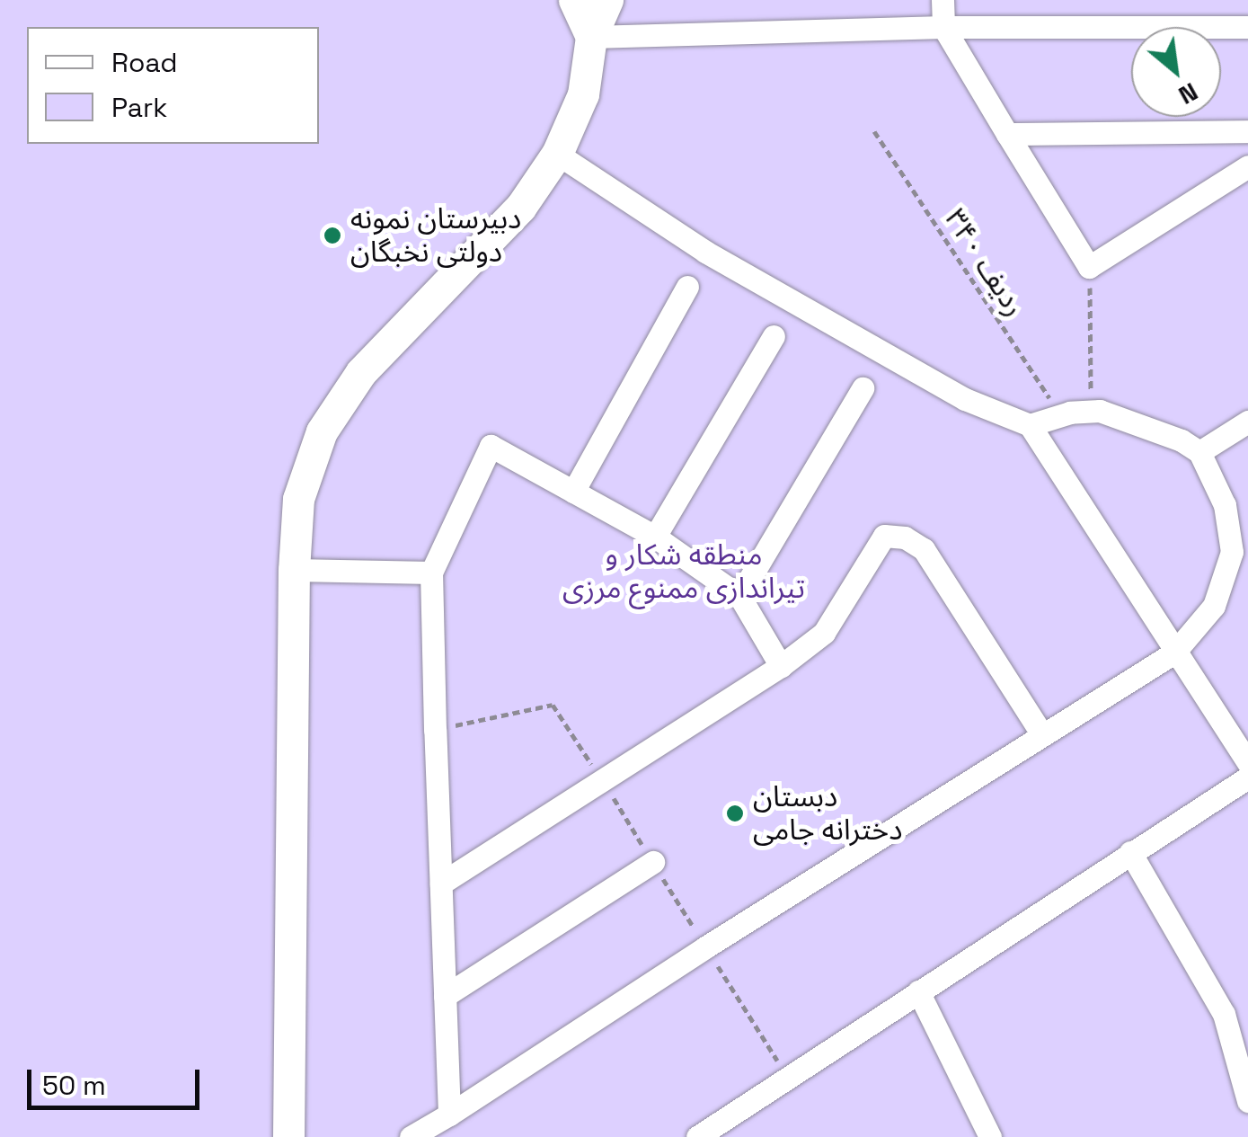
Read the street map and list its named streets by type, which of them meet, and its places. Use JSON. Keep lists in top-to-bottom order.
{
  "streets": {
    "path": ["ردیف ۳۴۰"]
  },
  "parks": ["منطقه شکار و تیراندازی ممنوع مرزی"],
  "places": ["دبیرستان نمونه دولتی نخبگان", "دبستان دخترانه جامی"],
  "legend": ["Road", "Park"],
  "scale_bar": "50 m",
  "north": "bottom right"
}
